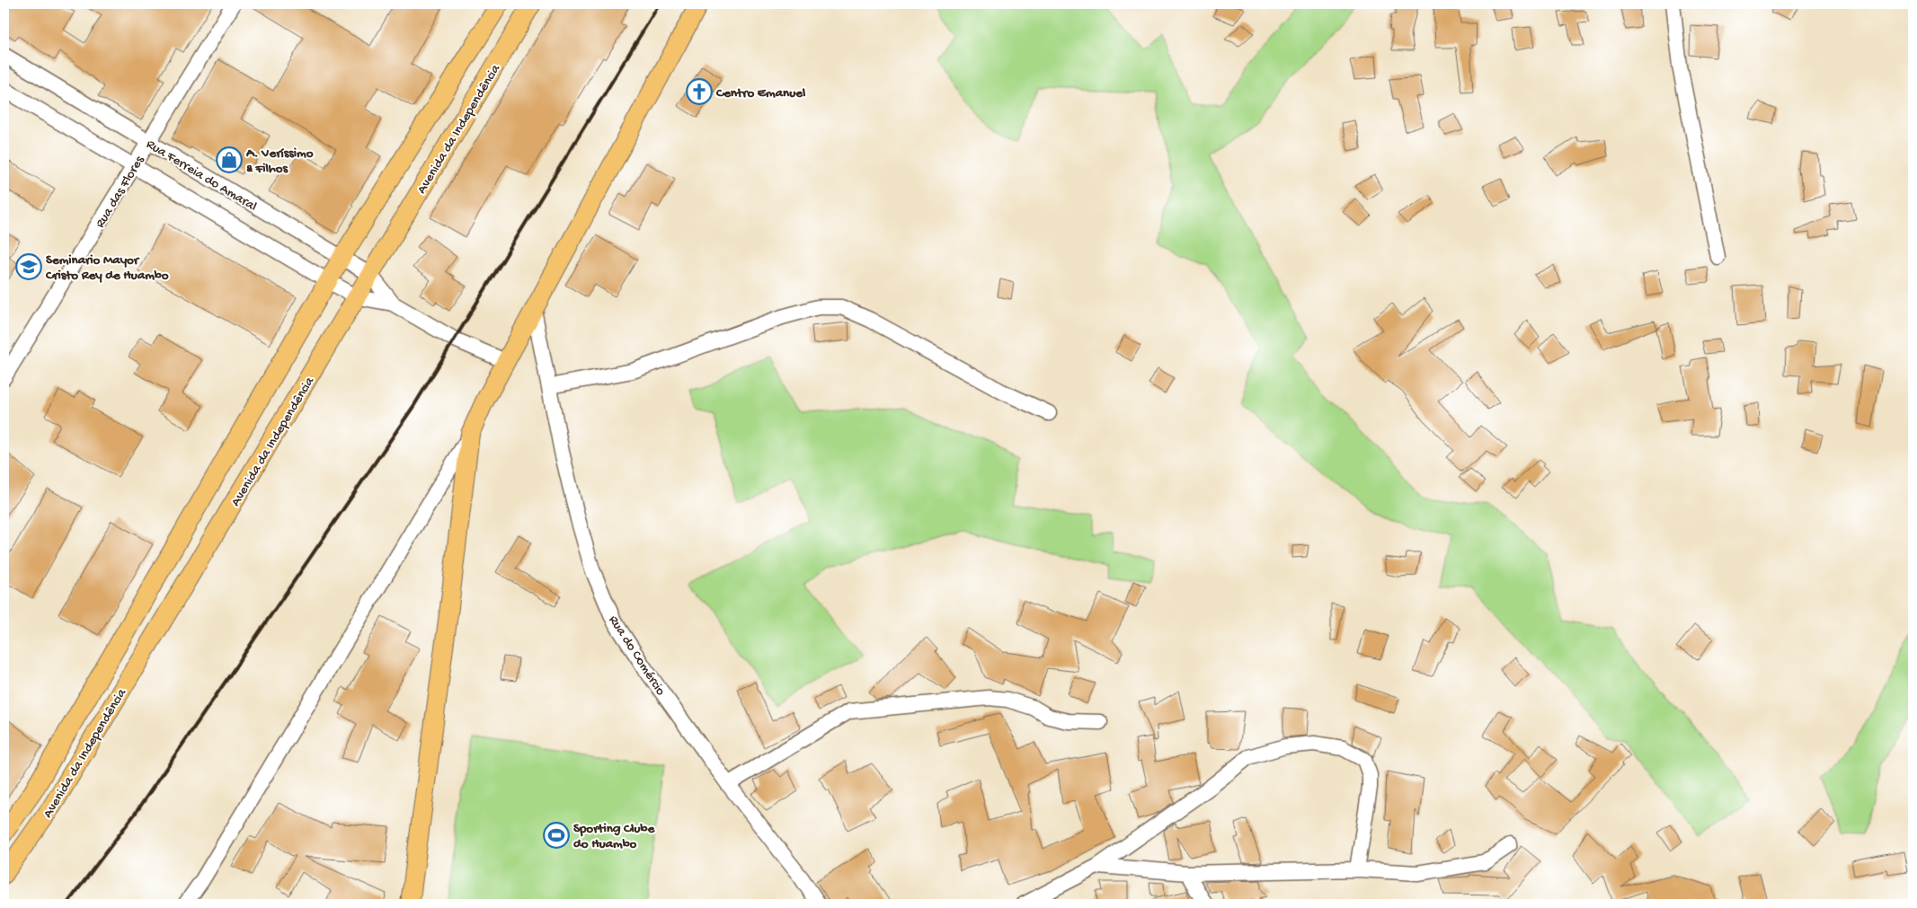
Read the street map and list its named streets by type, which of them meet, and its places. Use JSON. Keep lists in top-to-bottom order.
{
  "streets": {
    "main road": ["Avenida da Independência"],
    "street": ["Rua Ferreia do Amaral", "Rua das Flores", "Rua do Comércio"]
  },
  "crossings": [
    ["Avenida da Independência", "Rua Ferreia do Amaral"],
    ["Rua Ferreia do Amaral", "Rua das Flores"]
  ],
  "places": {
    "church": ["Centro Emanuel"],
    "shop": ["A. Veríssimo & Filhos"],
    "school or university": ["Seminario Mayor Cristo Rey de Huambo"],
    "sports": ["Sporting Clube do Huambo"]
  }
}
